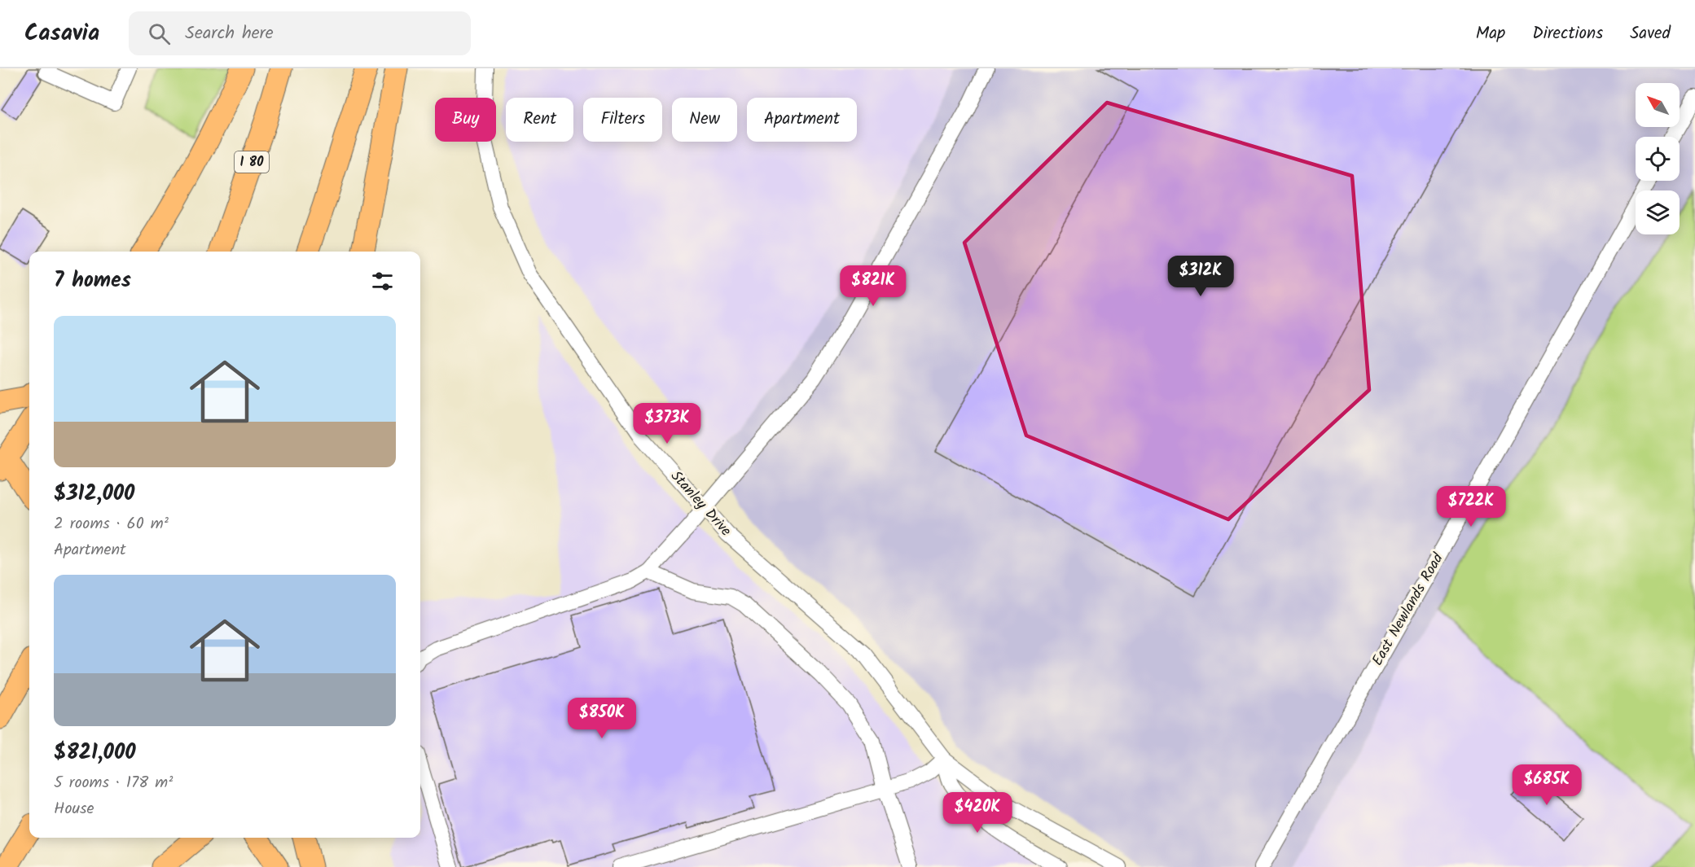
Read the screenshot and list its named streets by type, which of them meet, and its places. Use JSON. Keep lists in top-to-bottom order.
{
  "streets": {
    "highway": ["I 80"],
    "street": ["Stanley Drive", "East Newlands Road"]
  },
  "north": "top left",
  "page": {
    "header": "Casavia",
    "search": "Search here",
    "nav": ["Map", "Directions", "Saved"],
    "chip": [
      "Buy",
      "Rent",
      "Filters",
      "New",
      "Apartment"
    ],
    "heading": "7 homes",
    "price": [
      "$312K",
      "$821K",
      "$373K",
      "$722K",
      "$850K",
      "$685K",
      "$420K"
    ],
    "list": [
      {
        "name": "$312,000",
        "note": "2 rooms · 60 m² · Apartment"
      },
      {
        "name": "$821,000",
        "note": "5 rooms · 178 m² · House"
      }
    ]
  }
}
